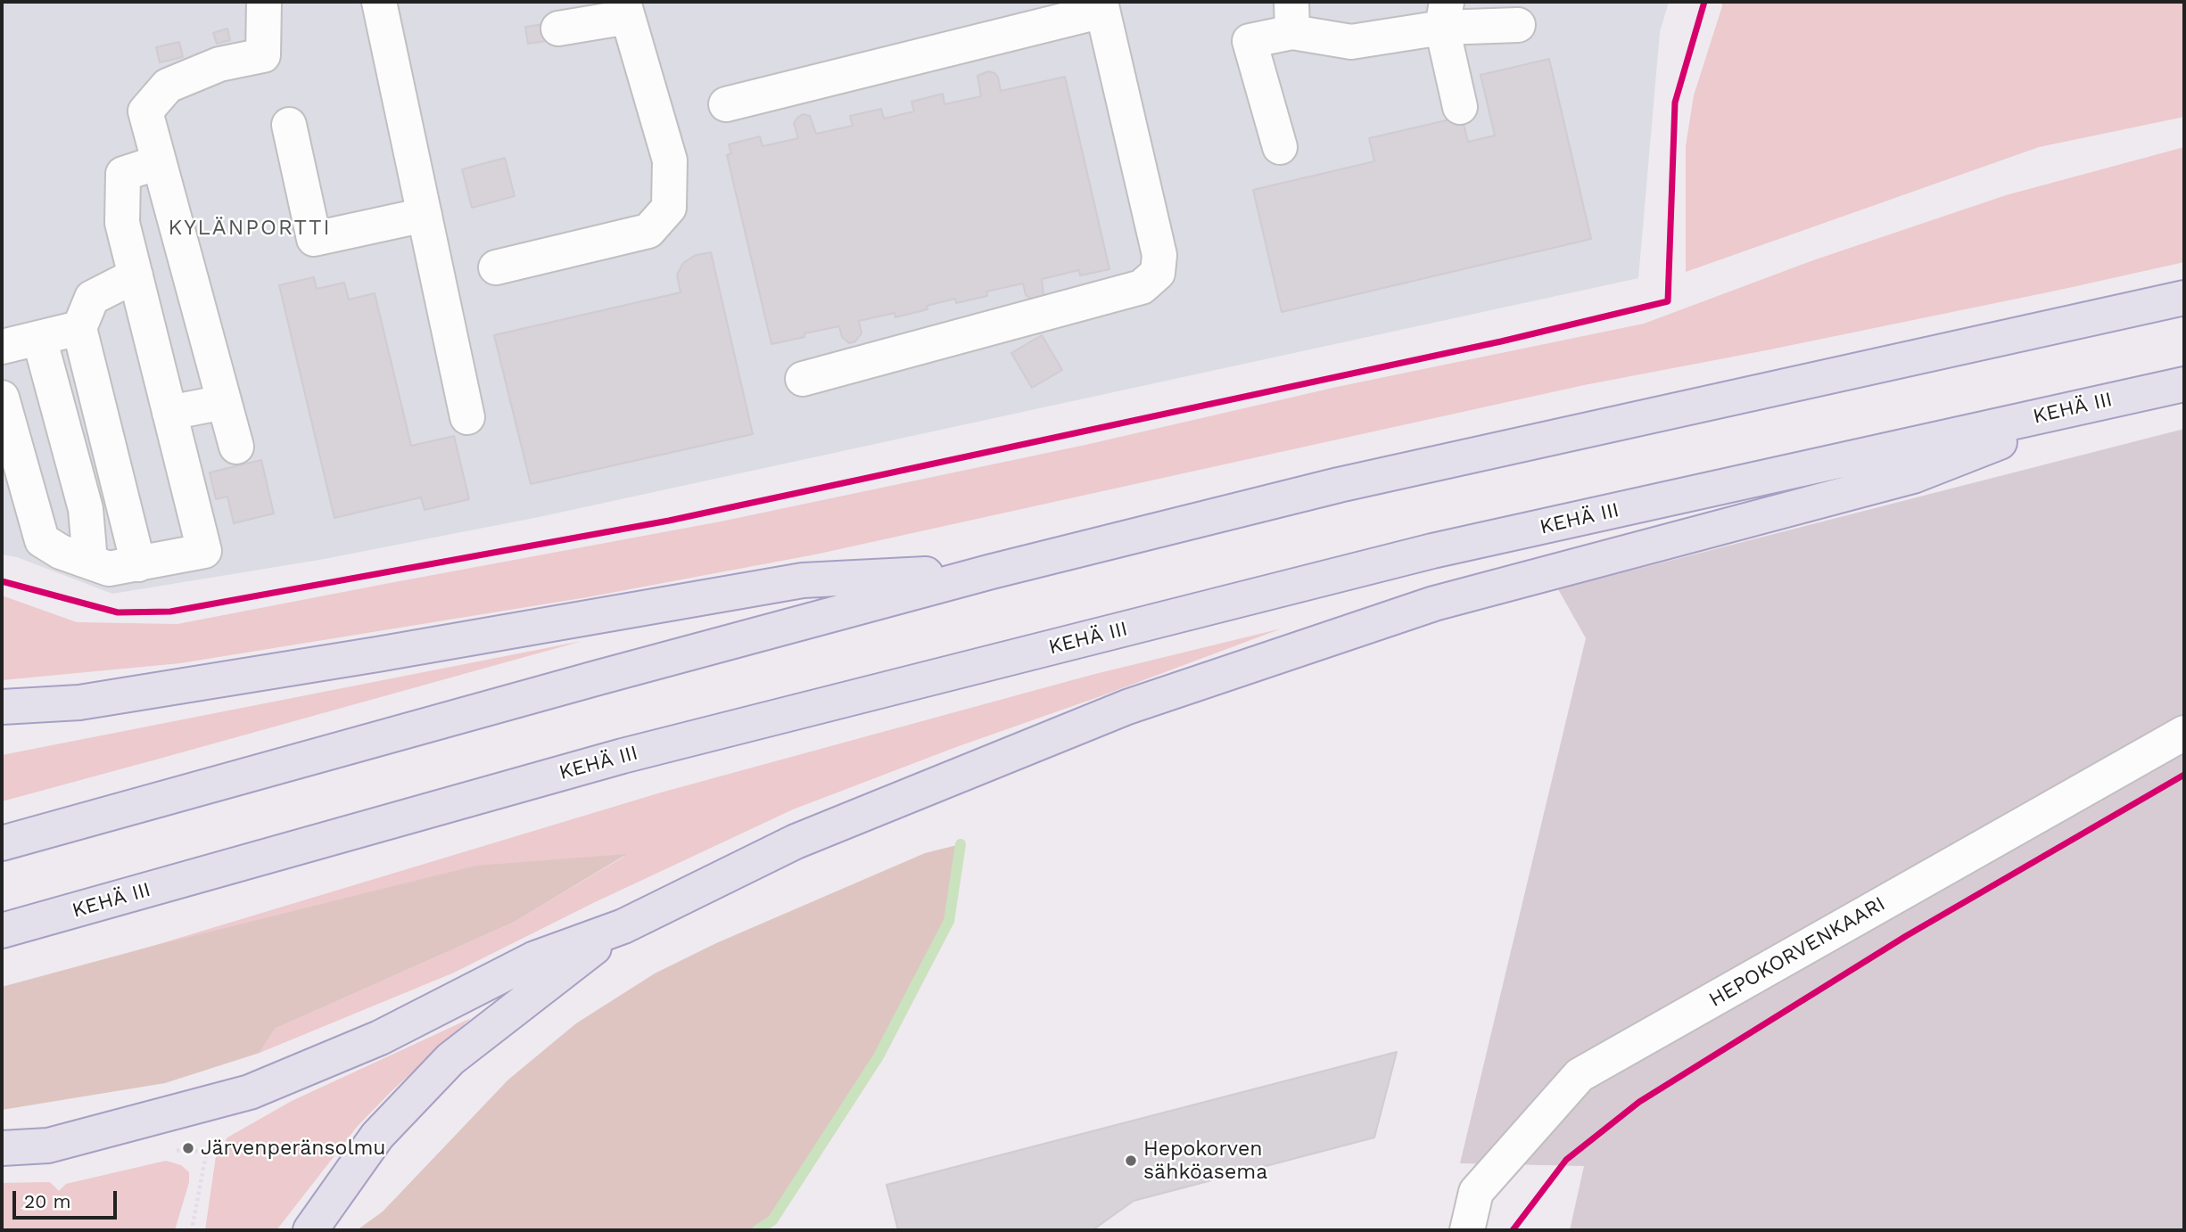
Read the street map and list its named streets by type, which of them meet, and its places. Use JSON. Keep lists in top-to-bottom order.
{
  "streets": {
    "highway": ["KEHÄ III"],
    "street": ["HEPOKORVENKAARI"]
  },
  "districts": ["KYLÄNPORTTI"],
  "places": ["Järvenperänsolmu", "Hepokorven sähköasema"],
  "scale_bar": "20 m"
}
